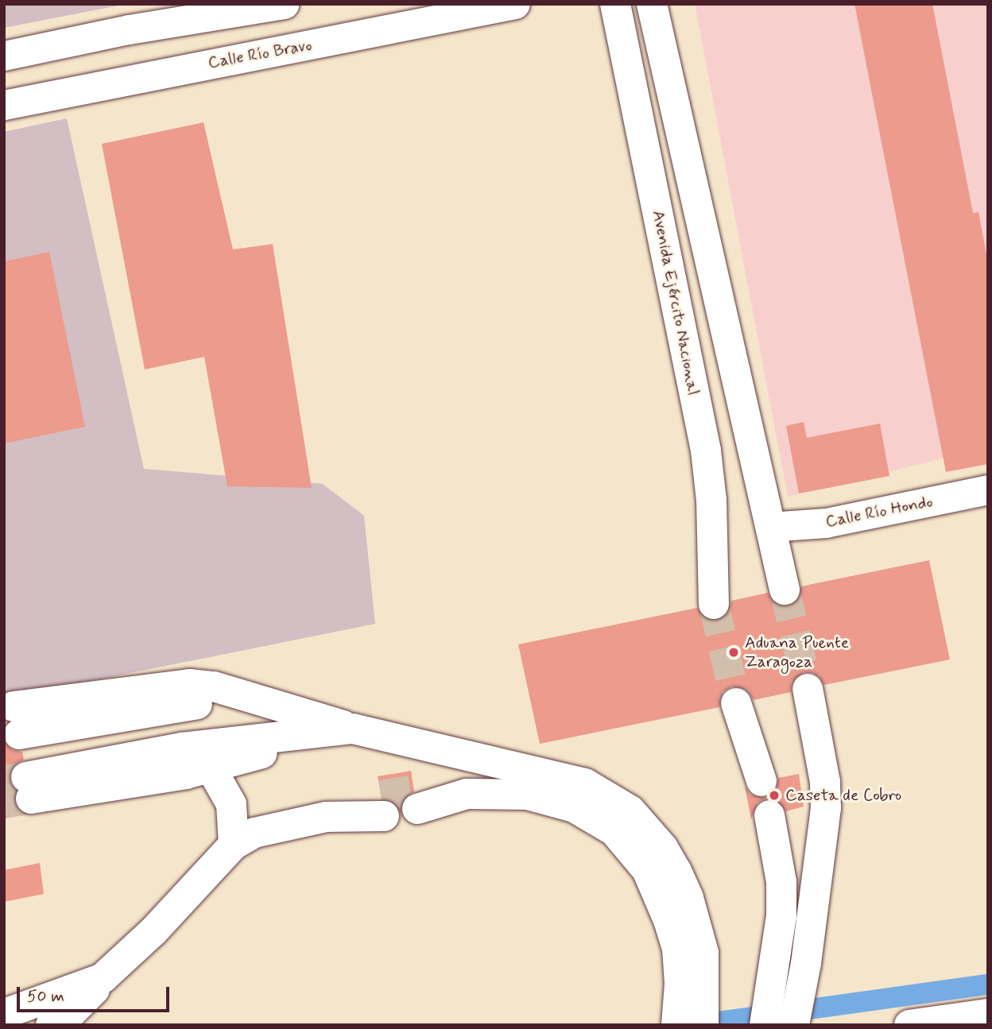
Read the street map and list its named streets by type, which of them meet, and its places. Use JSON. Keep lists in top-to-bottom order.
{
  "streets": {
    "main road": ["Avenida Ejército Nacional"],
    "street": ["Calle Río Bravo", "Calle Río Hondo"]
  },
  "places": ["Aduana Puente Zaragoza", "Caseta de Cobro"],
  "scale_bar": "50 m"
}
